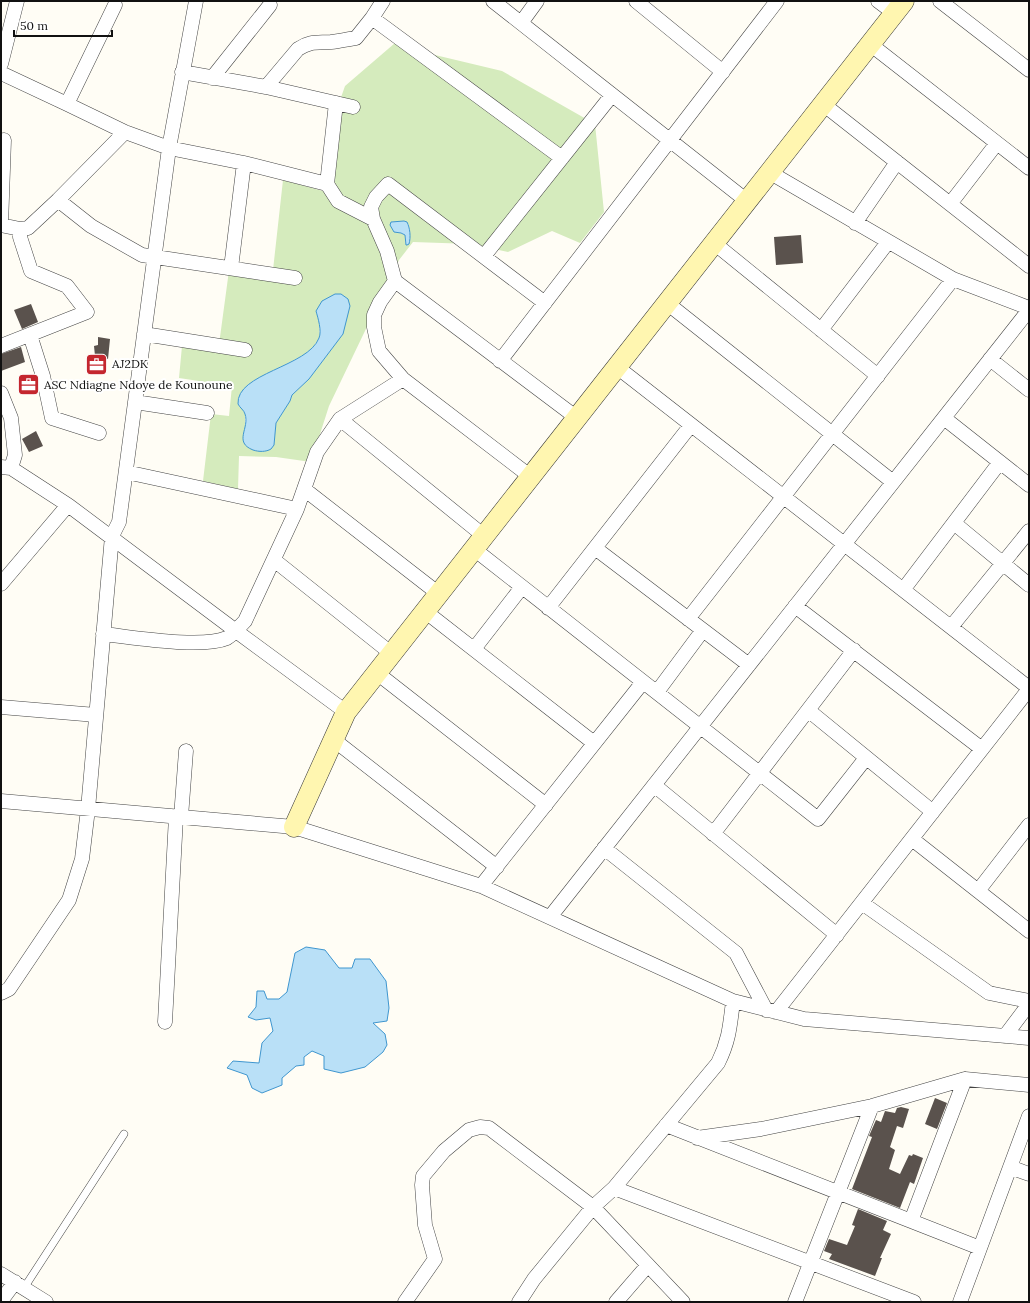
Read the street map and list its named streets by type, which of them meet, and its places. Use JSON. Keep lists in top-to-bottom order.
{
  "places": {
    "office": ["AJ2DK", "ASC Ndiagne Ndoye de Kounoune"]
  },
  "scale_bar": "50 m"
}
